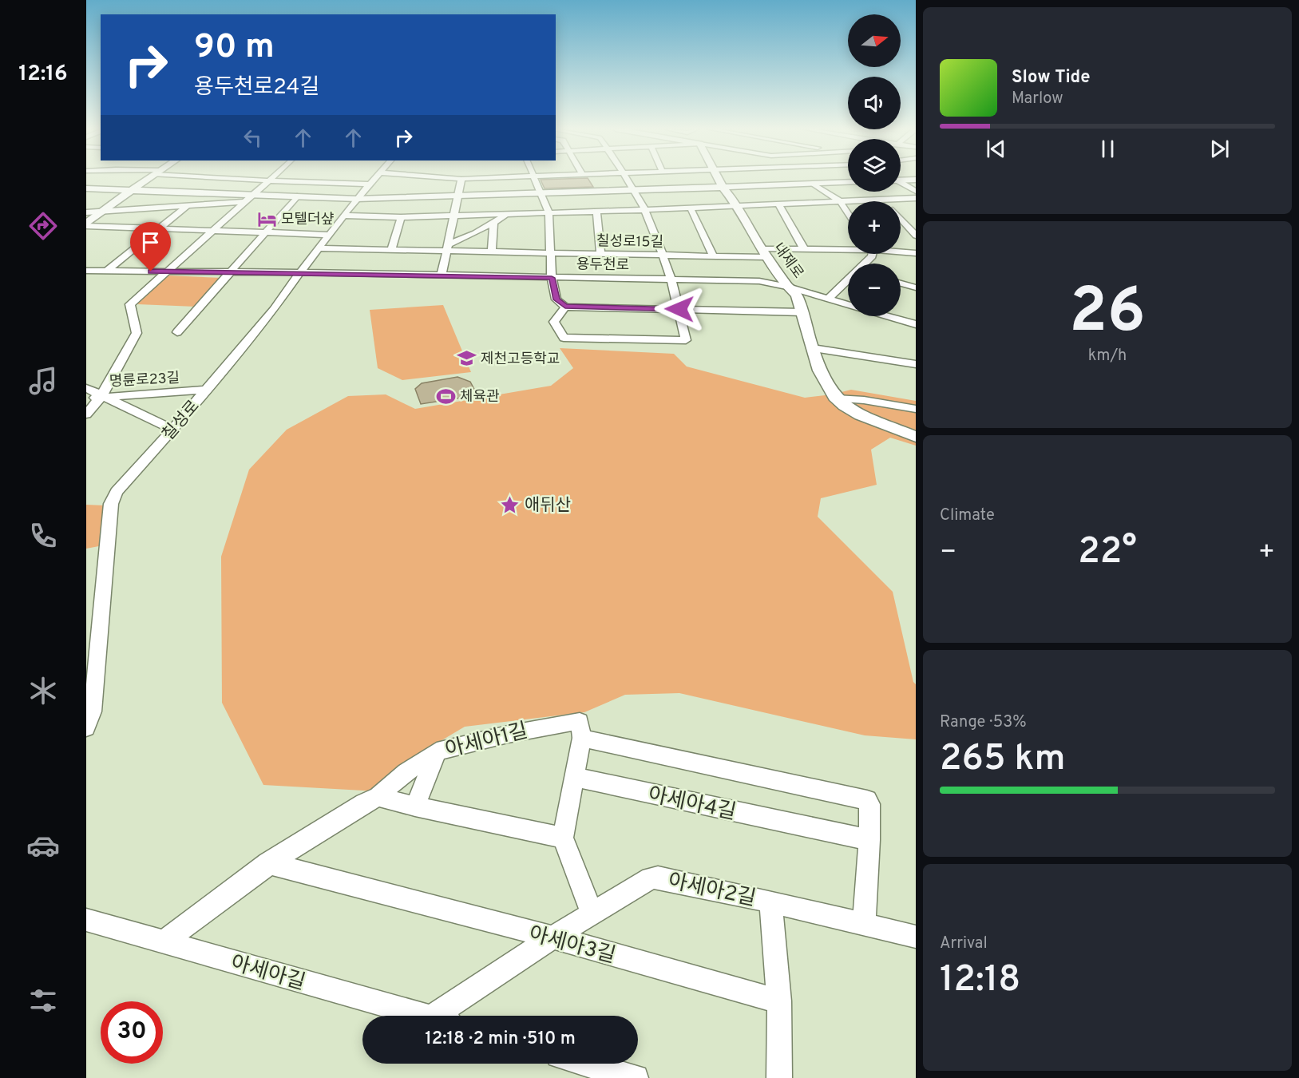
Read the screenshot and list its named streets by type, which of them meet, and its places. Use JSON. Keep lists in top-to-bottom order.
{
  "streets": {
    "street": [
      "칠성로15길",
      "내제로",
      "용두천로",
      "명륜로23길",
      "칠성로",
      "아세아1길",
      "아세아4길",
      "아세아2길",
      "아세아3길",
      "아세아길"
    ]
  },
  "crossings": [
    ["칠성로15길", "내제로"],
    ["칠성로15길", "칠성로"],
    ["내제로", "용두천로"],
    ["용두천로", "칠성로"],
    ["명륜로23길", "칠성로"],
    ["아세아2길", "아세아3길"]
  ],
  "places": {
    "hotel": ["모텔더샾"],
    "school or university": ["제천고등학교"],
    "sports": ["체육관"],
    "place": ["애뒤산"]
  },
  "north": "right",
  "page": {
    "tabs": "12:16",
    "map_buttons": ["+", "−"],
    "turn": ["90 m", "용두천로24길"],
    "song": ["Slow Tide", "Marlow"],
    "tile": [
      ["26", "km/h"],
      "Climate",
      ["Range · 53%", "265 km"],
      ["Arrival", "12:18"]
    ],
    "heat": ["−", "22°", "+"],
    "limit": "30",
    "trip": "12:18 · 2 min · 510 m"
  }
}
